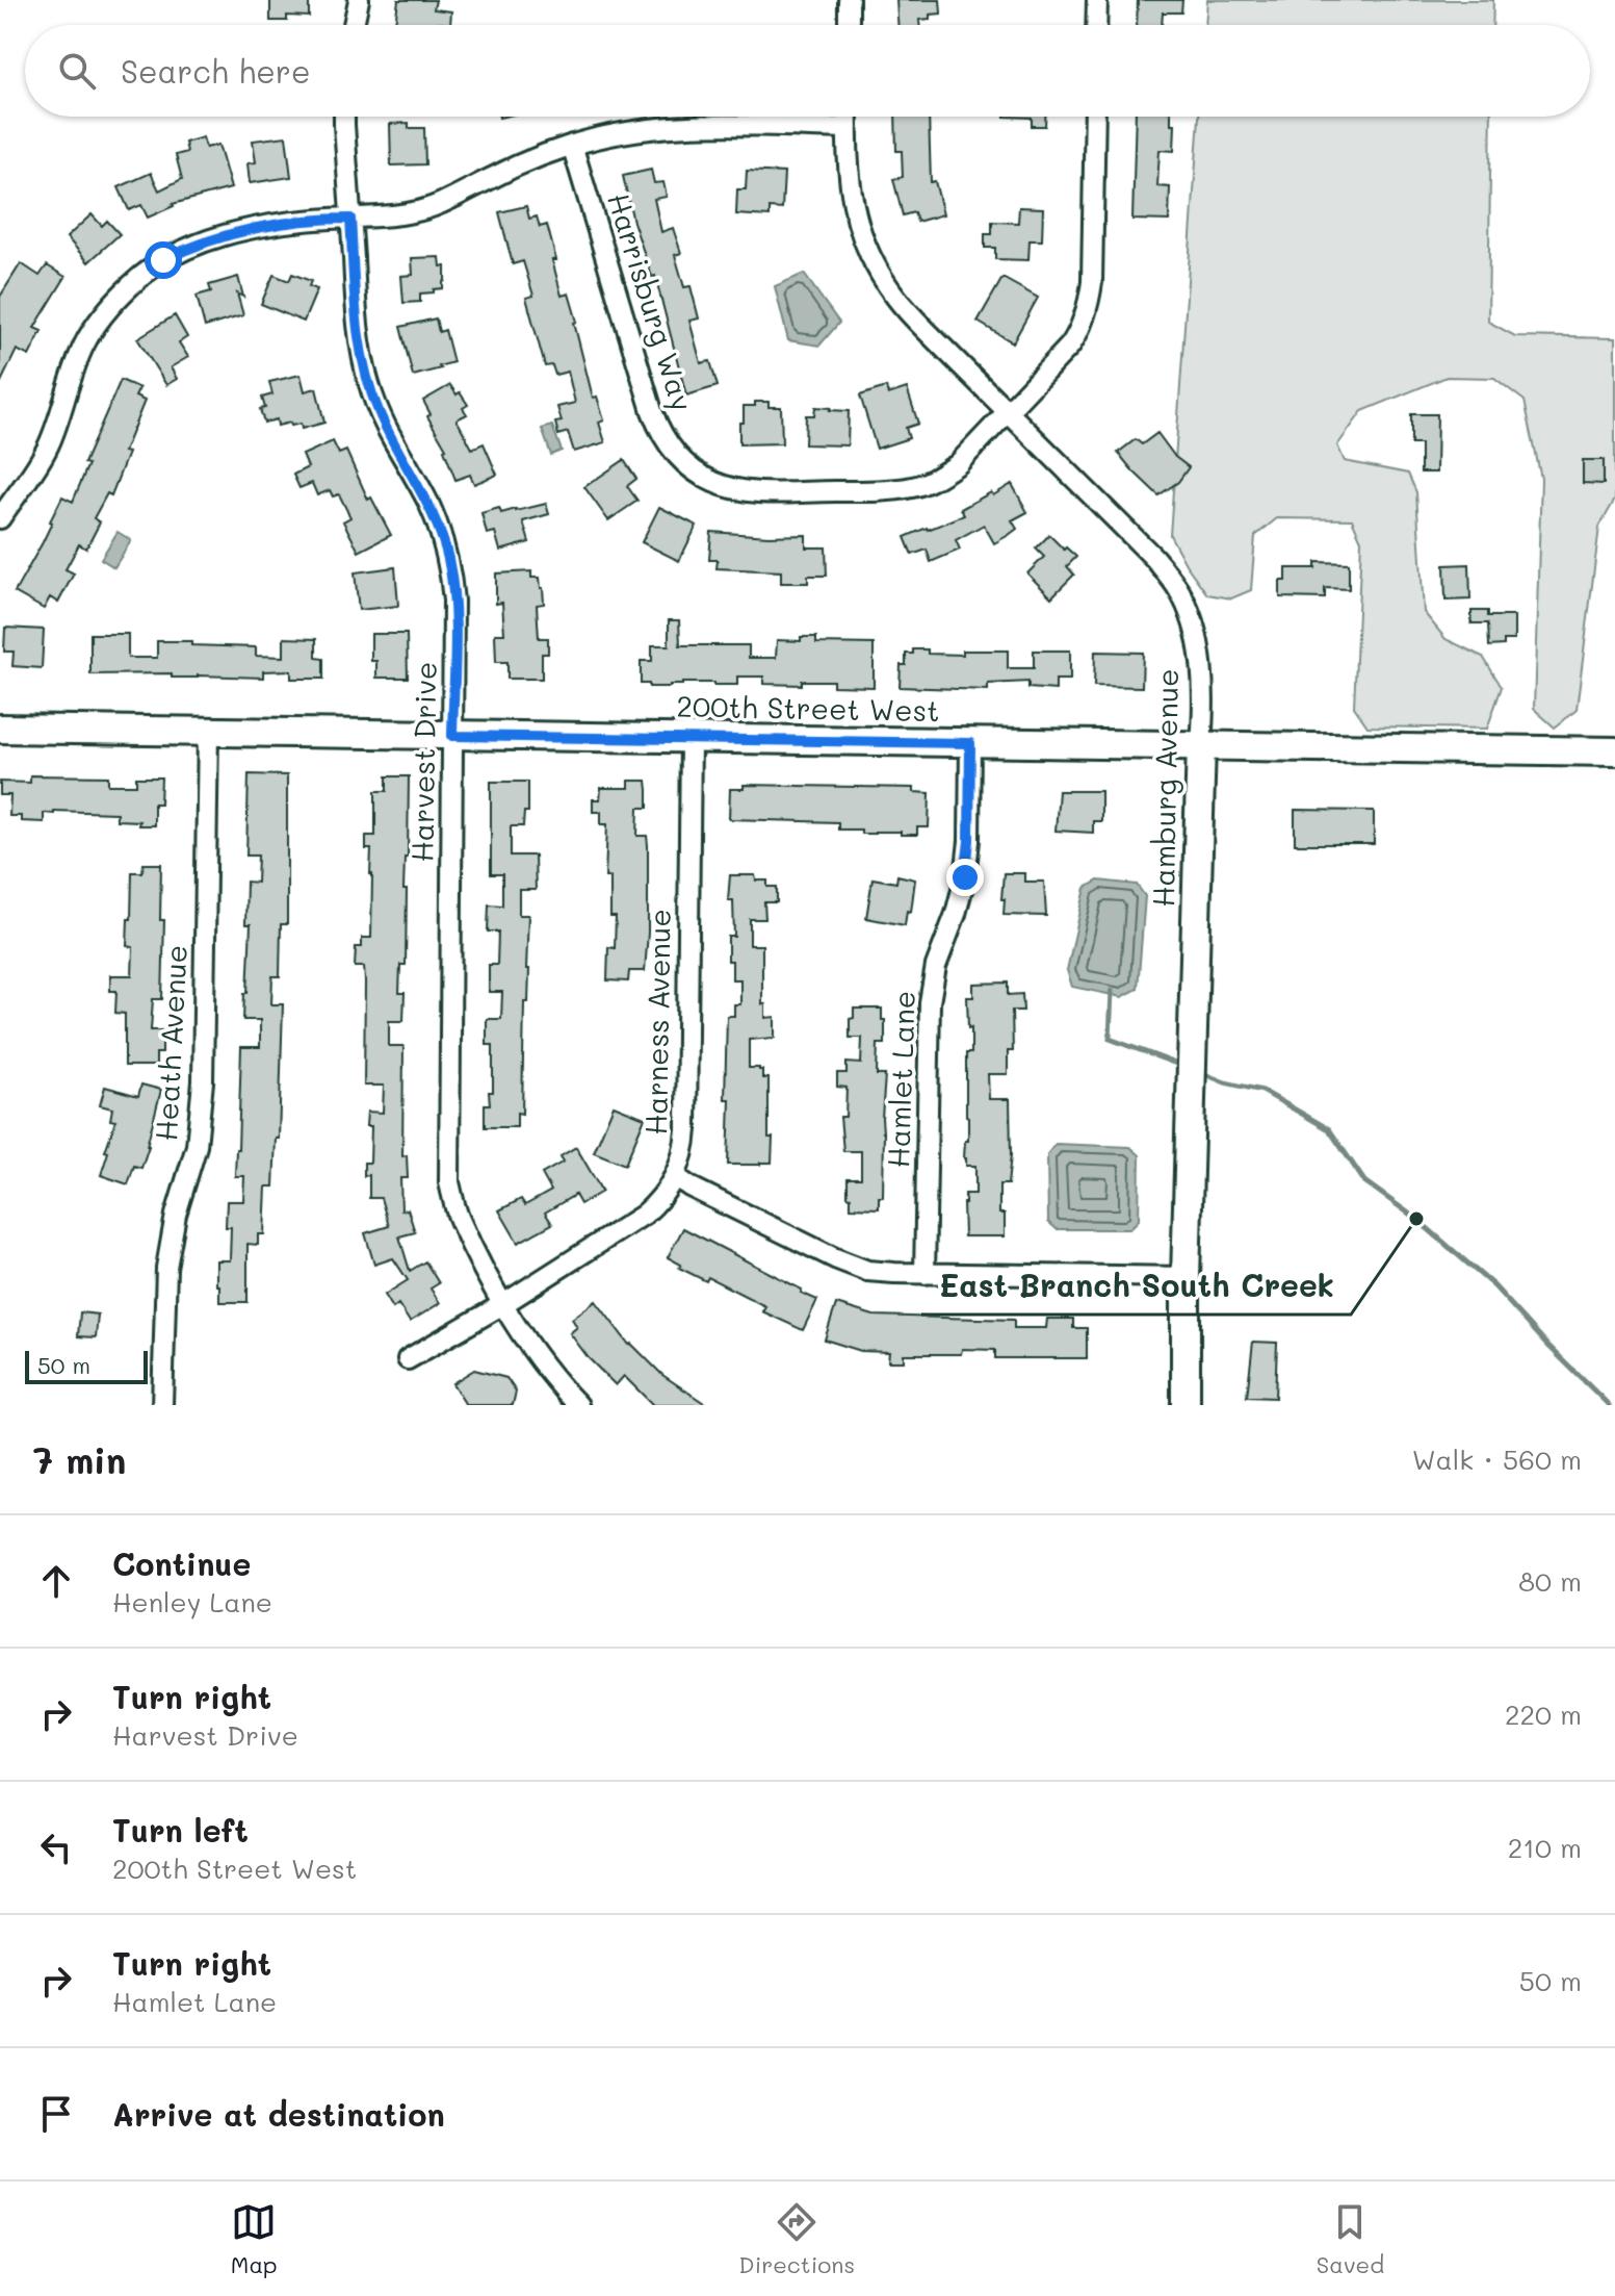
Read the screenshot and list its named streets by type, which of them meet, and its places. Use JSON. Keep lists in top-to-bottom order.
{
  "streets": {
    "street": [
      "Harrisburg Way",
      "200th Street West",
      "Harvest Drive",
      "Hamburg Avenue",
      "Harness Avenue",
      "Heath Avenue",
      "Hamlet Lane"
    ]
  },
  "crossings": [
    ["Harrisburg Way", "Hamburg Avenue"],
    ["200th Street West", "Harvest Drive"],
    ["200th Street West", "Hamburg Avenue"],
    ["200th Street West", "Harness Avenue"],
    ["200th Street West", "Heath Avenue"],
    ["200th Street West", "Hamlet Lane"],
    ["Harvest Drive", "Harness Avenue"]
  ],
  "places": ["East Branch South Creek"],
  "scale_bar": "50 m",
  "page": {
    "search": "Search here",
    "scale": "50 m",
    "heading": ["7 min", "Walk · 560 m"],
    "list": [
      ["Continue", "Henley Lane", "80 m"],
      ["Turn right", "Harvest Drive", "220 m"],
      ["Turn left", "200th Street West", "210 m"],
      ["Turn right", "Hamlet Lane", "50 m"],
      "Arrive at destination"
    ],
    "nav": ["Map", "Directions", "Saved"]
  }
}
